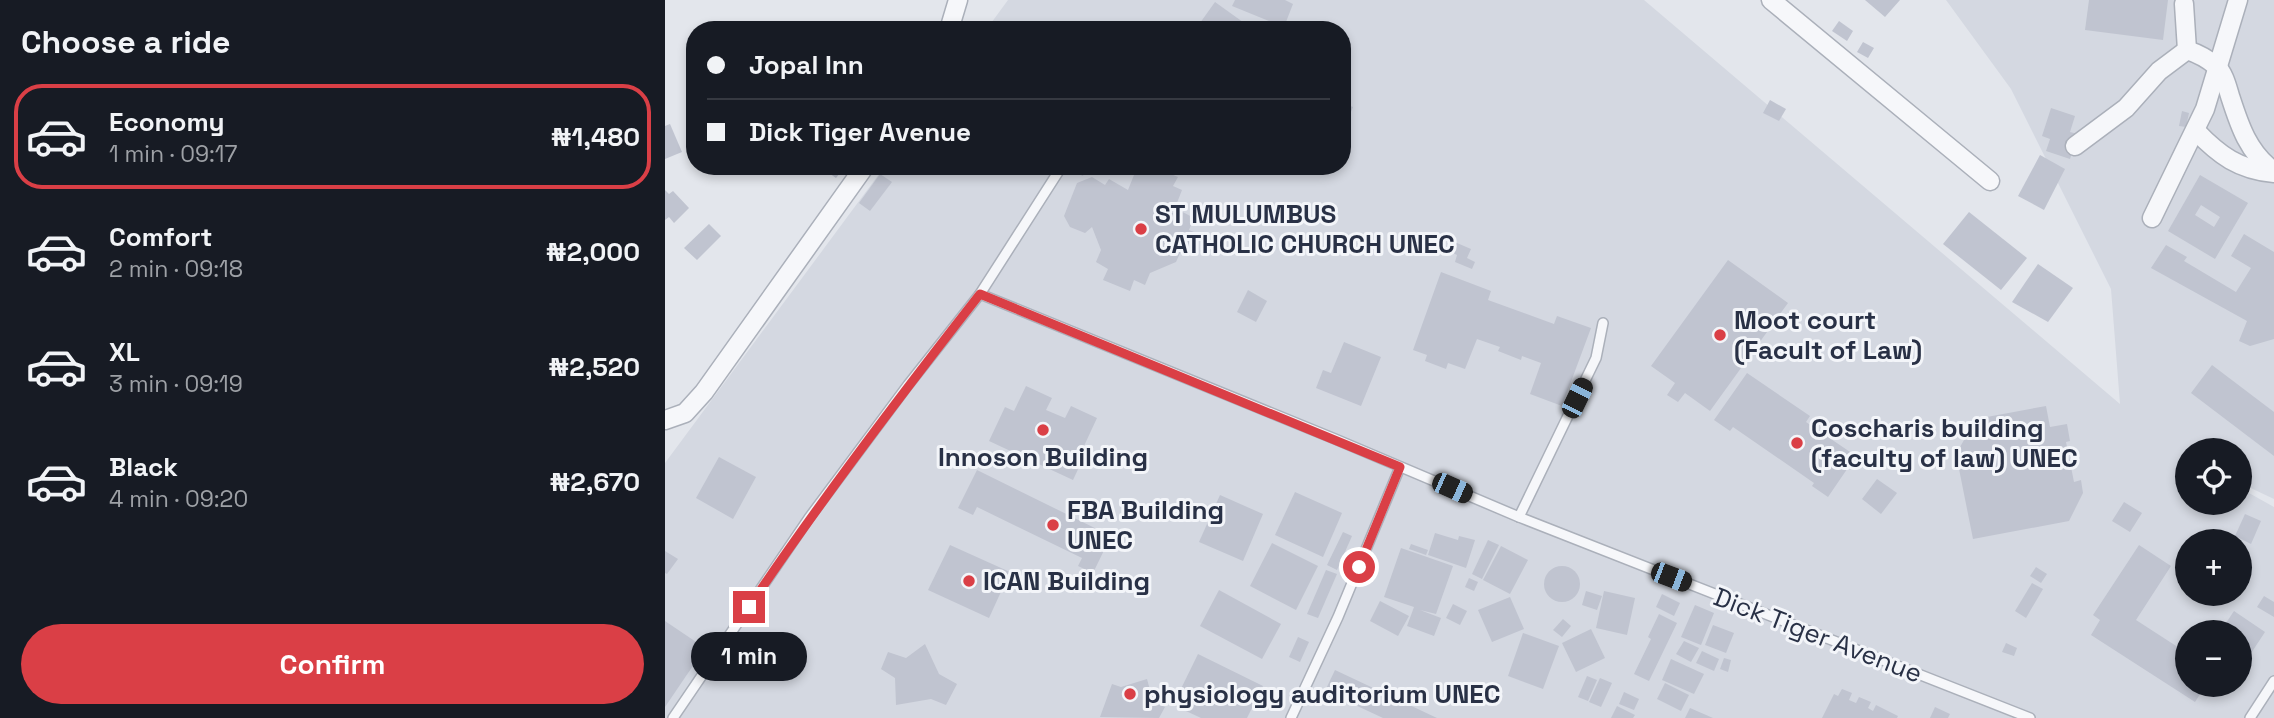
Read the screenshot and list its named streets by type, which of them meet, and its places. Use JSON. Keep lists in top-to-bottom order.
{
  "streets": {
    "lane": ["Dick Tiger Avenue"]
  },
  "places": [
    "ST MULUMBUS CATHOLIC CHURCH UNEC",
    "Moot court (Facult of Law)",
    "Innoson Building",
    "Coscharis building (faculty of law) UNEC",
    "FBA Building UNEC",
    "ICAN Building",
    "physiology auditorium UNEC"
  ],
  "page": {
    "heading": "Choose a ride",
    "banner": ["Jopal Inn", "Dick Tiger Avenue"],
    "list": [
      {
        "name": "Economy",
        "note": "1 min · 09:17",
        "value": "₦1,480"
      },
      {
        "name": "Comfort",
        "note": "2 min · 09:18",
        "value": "₦2,000"
      },
      {
        "name": "XL",
        "note": "3 min · 09:19",
        "value": "₦2,520"
      },
      {
        "name": "Black",
        "note": "4 min · 09:20",
        "value": "₦2,670"
      }
    ],
    "map_buttons": ["+", "−"],
    "buttons": "Confirm",
    "bubble": "1 min"
  }
}
